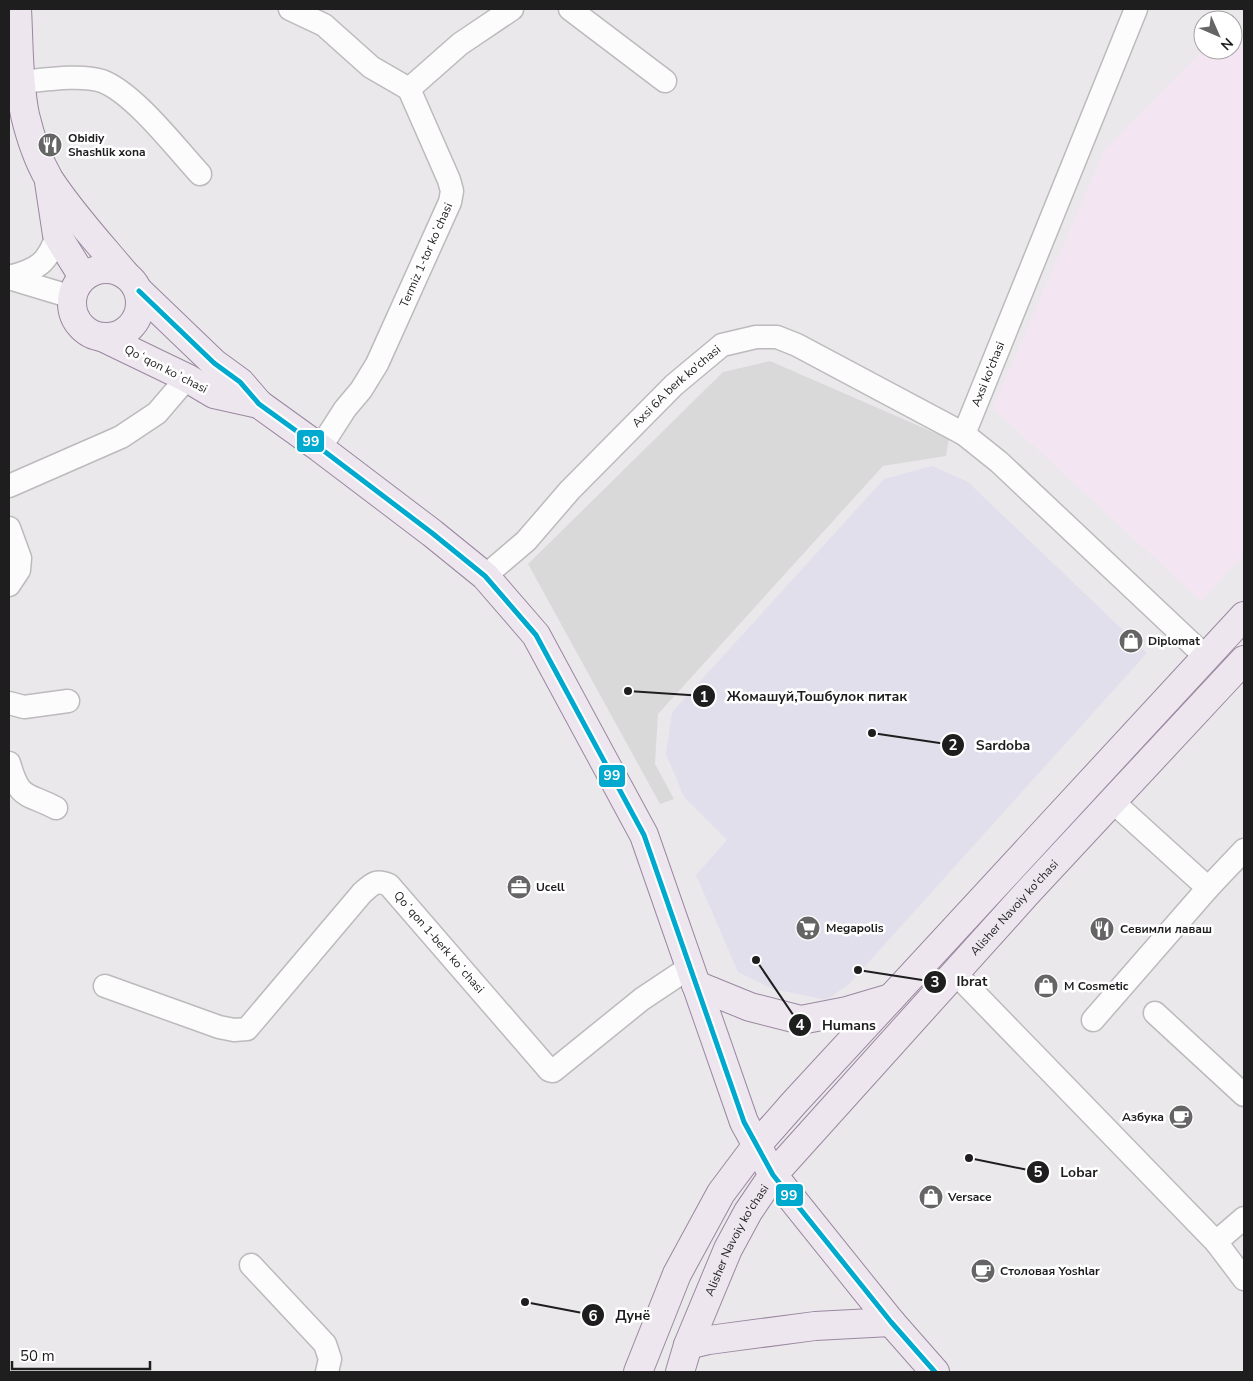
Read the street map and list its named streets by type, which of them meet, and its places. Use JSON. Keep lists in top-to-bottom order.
{
  "streets": {
    "main road": ["Qoʻqon koʻchasi", "Alisher Navoiy ko'chasi"],
    "street": [
      "Termiz 1-tor koʼchasi",
      "Axsi ko'chasi",
      "Axsi 6А berk ko'chasi",
      "Qoʻqon 1-berk koʻchasi"
    ]
  },
  "crossings": [
    ["Termiz 1-tor koʼchasi", "Qoʻqon koʻchasi"],
    ["Qoʻqon koʻchasi", "Axsi 6А berk ko'chasi"],
    ["Qoʻqon koʻchasi", "Alisher Navoiy ko'chasi"],
    ["Qoʻqon koʻchasi", "Qoʻqon 1-berk koʻchasi"],
    ["Axsi ko'chasi", "Axsi 6А berk ko'chasi"]
  ],
  "places": {
    "restaurant": ["Obidiy Shashlik xona", "Севимли лаваш"],
    "shop": ["Diplomat", "M Cosmetic", "Versace"],
    "other": [
      "Жомашуй,Тошбулок питак",
      "Sardoba",
      "Humans",
      "Ibrat",
      "Lobar",
      "Дунё"
    ],
    "office": ["Ucell"],
    "supermarket": ["Megapolis"],
    "cafe": ["Азбука", "Столовая Yoshlar"]
  },
  "lines": ["transit line 99"],
  "scale_bar": "50 m",
  "north": "bottom right"
}
